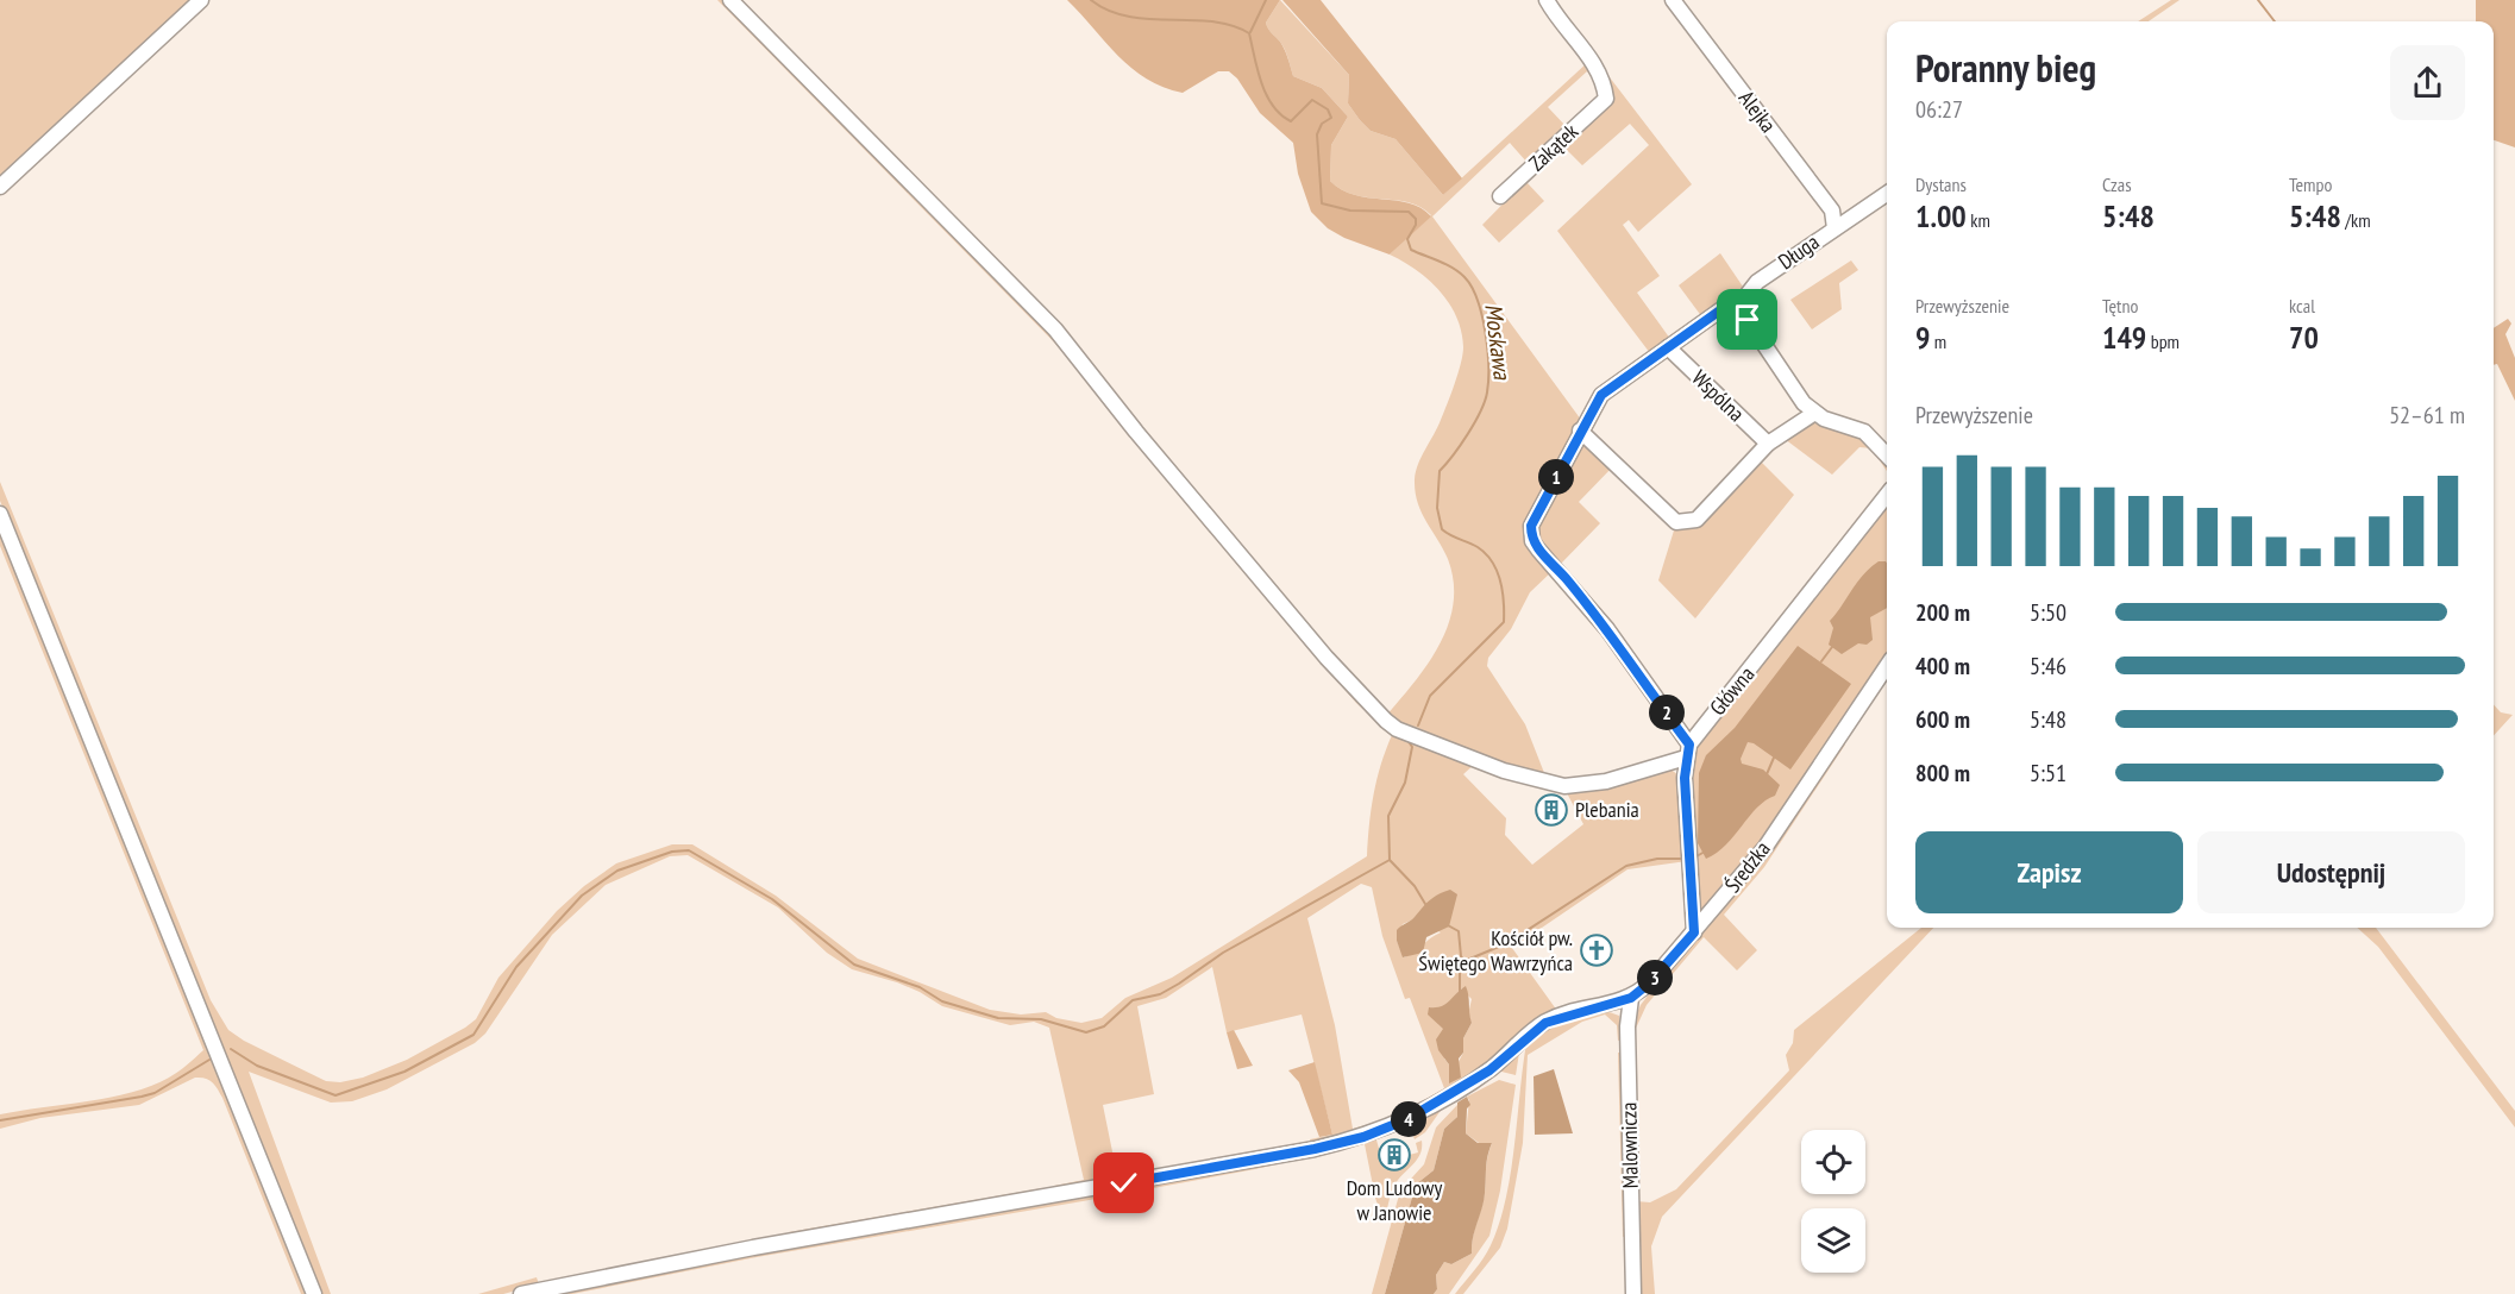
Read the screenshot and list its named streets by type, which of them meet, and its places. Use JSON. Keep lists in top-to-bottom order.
{
  "streets": {
    "street": [
      "Alejka",
      "Zakątek",
      "Długa",
      "Wspólna",
      "Główna",
      "Średzka",
      "Malownicza"
    ]
  },
  "crossings": [
    ["Alejka", "Długa"],
    ["Długa", "Wspólna"],
    ["Długa", "Główna"],
    ["Średzka", "Malownicza"]
  ],
  "water": ["Moskawa"],
  "places": {
    "building": ["Plebania", "Dom Ludowy w Janowie"],
    "church": ["Kościół pw. Świętego Wawrzyńca"]
  },
  "page": {
    "heading": ["Poranny bieg", "06:27"],
    "stats": [
      ["Dystans", "1.00 km"],
      ["Czas", "5:48"],
      ["Tempo", "5:48 /km"],
      ["Przewyższenie", "9 m"],
      ["Tętno", "149 bpm"],
      ["kcal", "70"]
    ],
    "chart": ["Przewyższenie", "52–61 m"],
    "pins": [
      "1",
      "2",
      "3",
      "4"
    ],
    "list": [
      {
        "name": "200 m",
        "note": "5:50"
      },
      {
        "name": "400 m",
        "note": "5:46"
      },
      {
        "name": "600 m",
        "note": "5:48"
      },
      {
        "name": "800 m",
        "note": "5:51"
      }
    ],
    "buttons": ["Zapisz", "Udostępnij"]
  }
}
